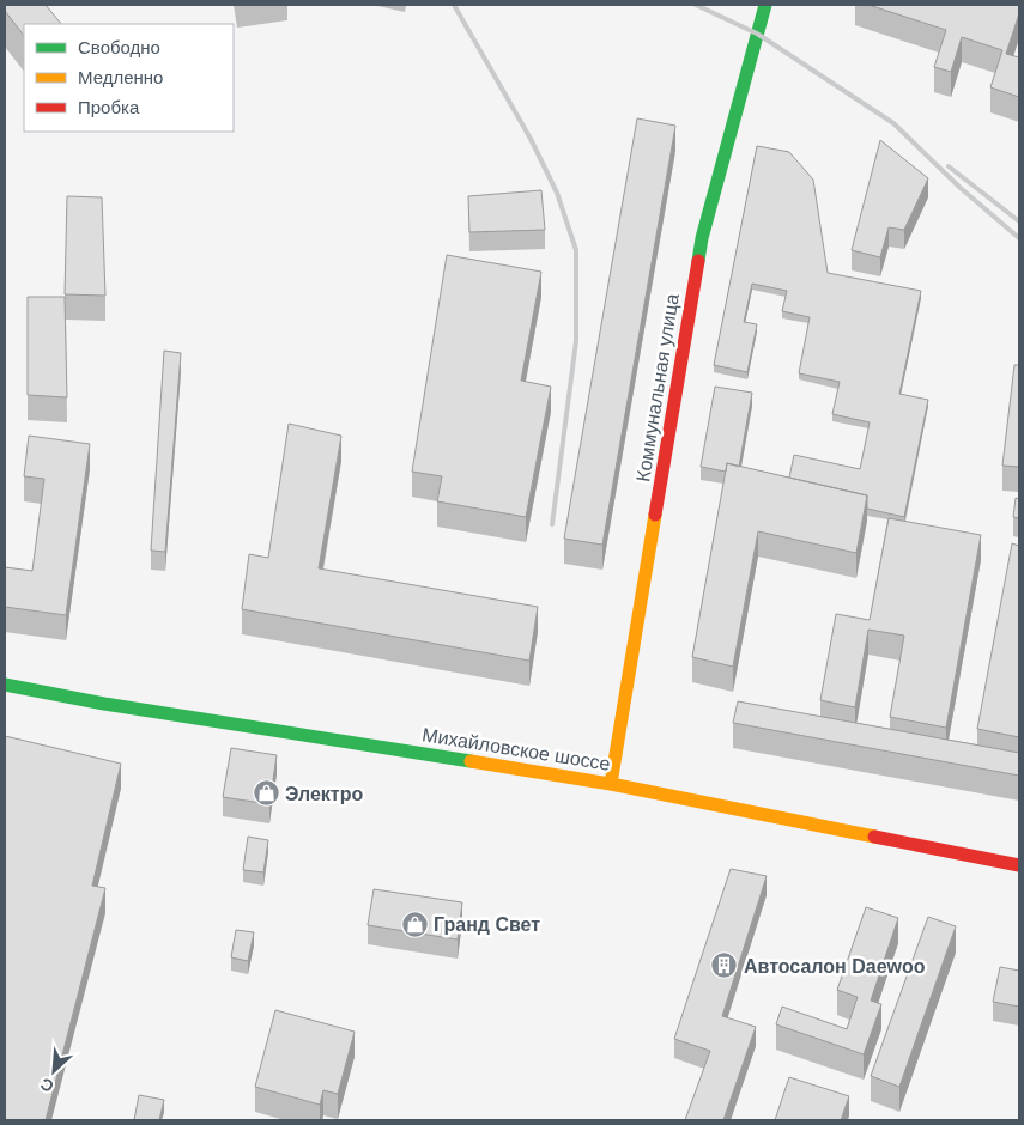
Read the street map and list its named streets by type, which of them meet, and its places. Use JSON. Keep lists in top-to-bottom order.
{
  "streets": {
    "main road": ["Коммунальная улица", "Михайловское шоссе"]
  },
  "crossings": [
    ["Коммунальная улица", "Михайловское шоссе"]
  ],
  "places": {
    "shop": ["Электро", "Гранд Свет"],
    "building": ["Автосалон Daewoo"]
  },
  "legend": ["Свободно", "Медленно", "Пробка"],
  "north": "bottom left"
}
